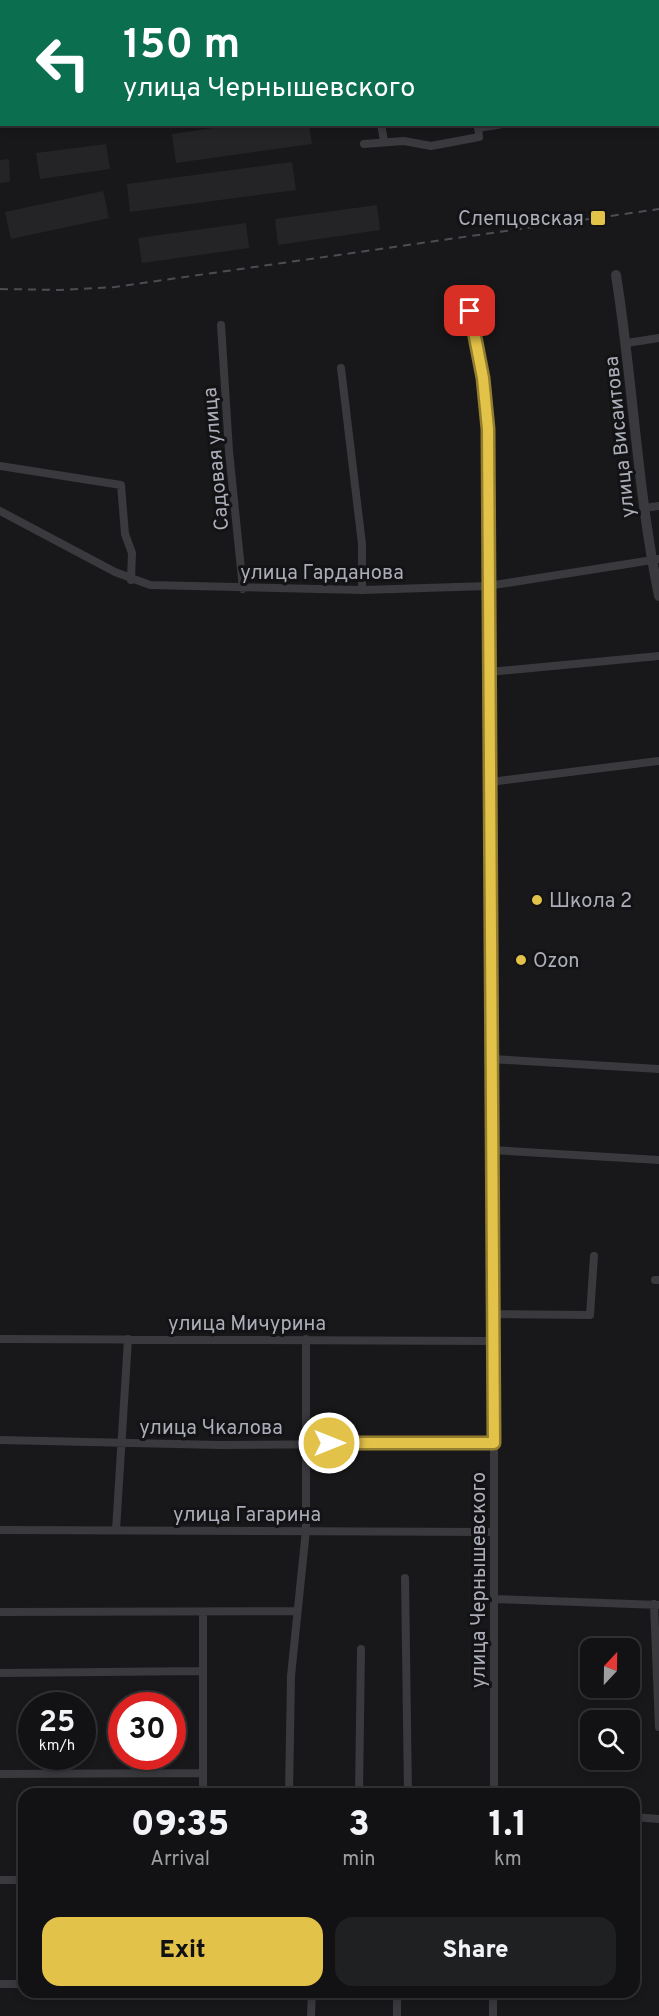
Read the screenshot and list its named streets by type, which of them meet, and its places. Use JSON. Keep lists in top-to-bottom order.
{
  "streets": {
    "street": [
      "улица Висаитова",
      "Садовая улица",
      "улица Гарданова",
      "улица Мичурина",
      "улица Чкалова",
      "улица Гагарина",
      "улица Чернышевского"
    ]
  },
  "crossings": [
    ["улица Висаитова", "улица Гарданова"],
    ["Садовая улица", "улица Гарданова"],
    ["улица Гарданова", "улица Чернышевского"],
    ["улица Мичурина", "улица Чернышевского"],
    ["улица Чкалова", "улица Чернышевского"],
    ["улица Гагарина", "улица Чернышевского"]
  ],
  "places": {
    "transit": ["Слепцовская"],
    "other": ["Школа 2", "Ozon"]
  },
  "north": "top",
  "page": {
    "turn": ["150 m", "улица Чернышевского"],
    "speed": "25 km/h",
    "limit": "30",
    "eta": [
      "09:35",
      "Arrival",
      "3",
      "min",
      "1.1",
      "km"
    ],
    "buttons": ["Exit", "Share"]
  }
}
